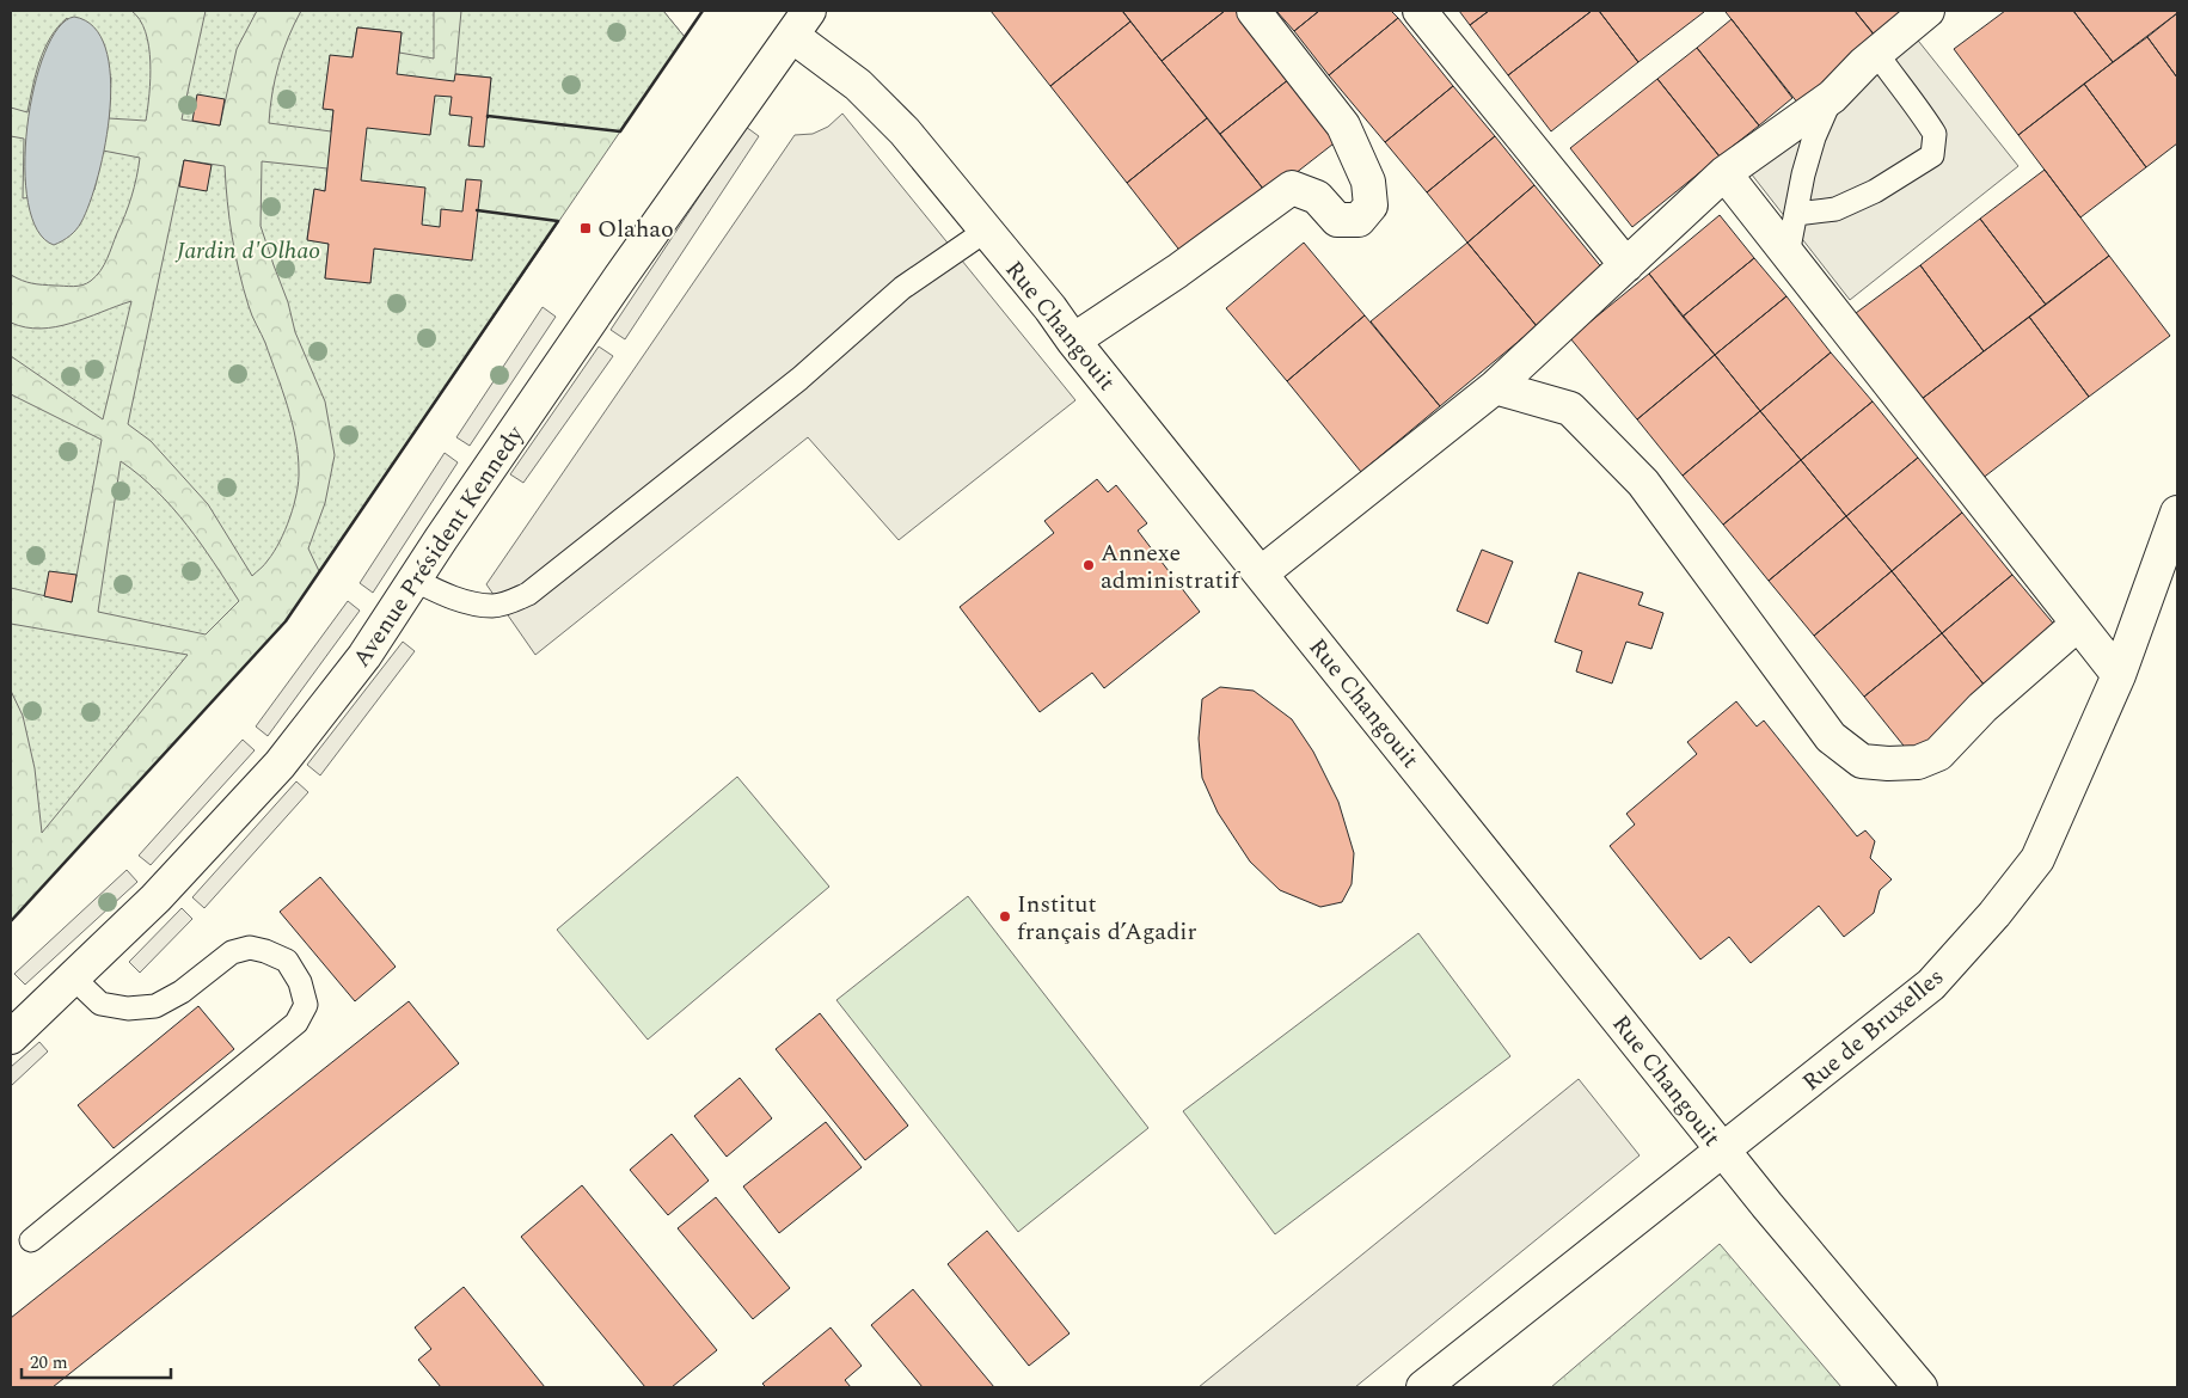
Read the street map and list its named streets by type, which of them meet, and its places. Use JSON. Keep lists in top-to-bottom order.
{
  "streets": {
    "street": ["Rue Changouit", "Avenue Président Kennedy", "Rue de Bruxelles"]
  },
  "crossings": [
    ["Rue Changouit", "Avenue Président Kennedy"],
    ["Rue Changouit", "Rue de Bruxelles"]
  ],
  "parks": ["Jardin d'Olhao"],
  "places": {
    "transit": ["Olahao"],
    "other": ["Annexe administratif", "Institut français d’Agadir"]
  },
  "scale_bar": "20 m"
}
